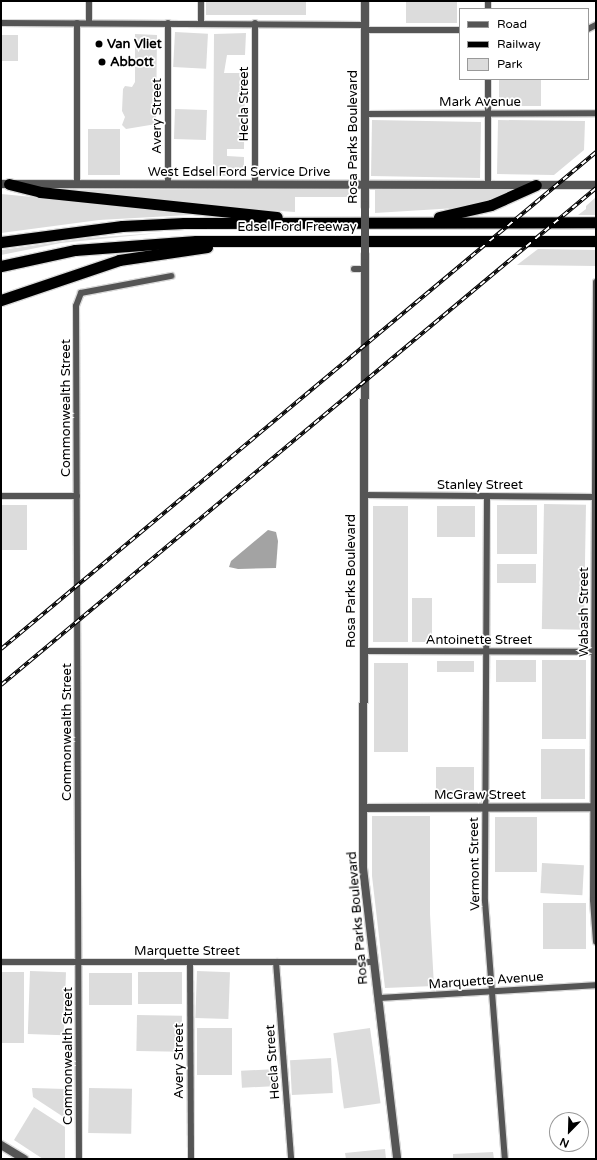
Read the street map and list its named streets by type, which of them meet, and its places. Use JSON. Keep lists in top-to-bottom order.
{
  "streets": {
    "highway": ["Edsel Ford Freeway"],
    "street": [
      "Mark Avenue",
      "Hecla Street",
      "Avery Street",
      "Rosa Parks Boulevard",
      "West Edsel Ford Service Drive",
      "Commonwealth Street",
      "Stanley Street",
      "Wabash Street",
      "Antoinette Street",
      "McGraw Street",
      "Vermont Street",
      "Marquette Street",
      "Marquette Avenue"
    ]
  },
  "crossings": [
    ["Mark Avenue", "Rosa Parks Boulevard"],
    ["Hecla Street", "West Edsel Ford Service Drive"],
    ["Hecla Street", "Marquette Street"],
    ["Avery Street", "West Edsel Ford Service Drive"],
    ["Avery Street", "Marquette Street"],
    ["Rosa Parks Boulevard", "West Edsel Ford Service Drive"],
    ["Rosa Parks Boulevard", "Stanley Street"],
    ["Rosa Parks Boulevard", "Antoinette Street"],
    ["Rosa Parks Boulevard", "McGraw Street"],
    ["Rosa Parks Boulevard", "Marquette Street"],
    ["Rosa Parks Boulevard", "Marquette Avenue"],
    ["Commonwealth Street", "Marquette Street"],
    ["Stanley Street", "Wabash Street"],
    ["Stanley Street", "Vermont Street"],
    ["Wabash Street", "Antoinette Street"],
    ["Wabash Street", "McGraw Street"],
    ["Antoinette Street", "Vermont Street"],
    ["McGraw Street", "Vermont Street"],
    ["Vermont Street", "Marquette Avenue"]
  ],
  "places": ["Van Vliet", "Abbott"],
  "legend": ["Road", "Railway", "Park"],
  "north": "bottom left"
}
